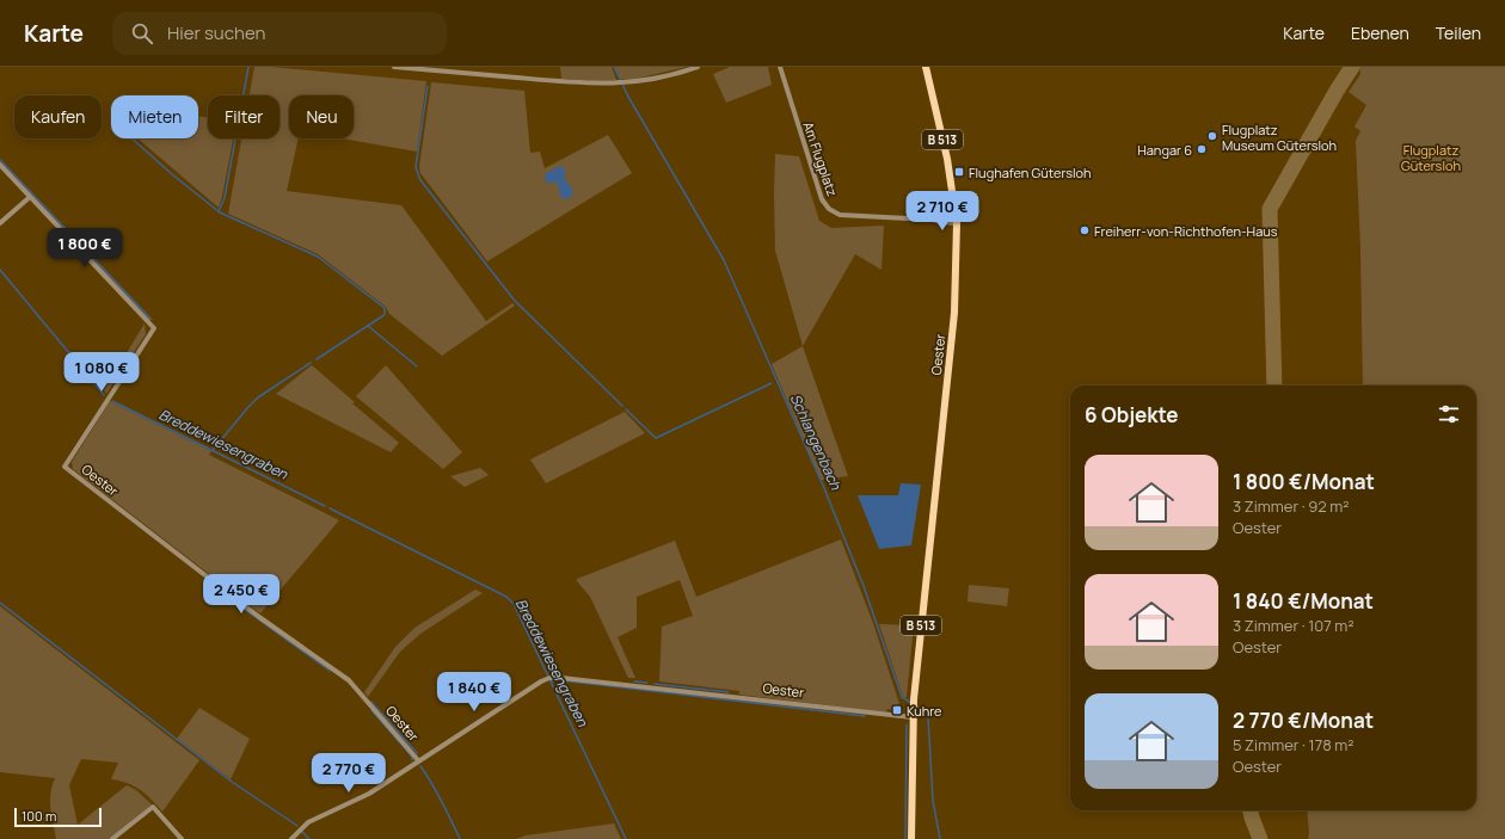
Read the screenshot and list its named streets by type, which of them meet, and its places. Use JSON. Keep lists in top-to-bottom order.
{
  "streets": {
    "main road": ["B 513", "Oester"],
    "street": ["Am Flugplatz"]
  },
  "crossings": [
    ["B 513", "Am Flugplatz"],
    ["B 513", "Oester"],
    ["Am Flugplatz", "Oester"]
  ],
  "water": ["Schlangenbach", "Breddewiesengraben"],
  "parks": ["Flugplatz Gütersloh"],
  "places": {
    "other": ["Flugplatz Museum Gütersloh", "Hangar 6", "Freiherr-von-Richthofen-Haus"],
    "transit": ["Flughafen Gütersloh", "Kuhre"]
  },
  "scale_bar": "100 m",
  "page": {
    "header": "Karte",
    "search": "Hier suchen",
    "nav": ["Karte", "Ebenen", "Teilen"],
    "chip": [
      "Kaufen",
      "Mieten",
      "Filter",
      "Neu"
    ],
    "price": [
      "2 710 €",
      "1 800 €",
      "1 080 €",
      "2 450 €",
      "1 840 €",
      "2 770 €"
    ],
    "heading": "6 Objekte",
    "list": [
      {
        "name": "1 800 €/Monat",
        "note": "3 Zimmer · 92 m² · Oester"
      },
      {
        "name": "1 840 €/Monat",
        "note": "3 Zimmer · 107 m² · Oester"
      },
      {
        "name": "2 770 €/Monat",
        "note": "5 Zimmer · 178 m² · Oester"
      }
    ],
    "scale": "100 m"
  }
}
